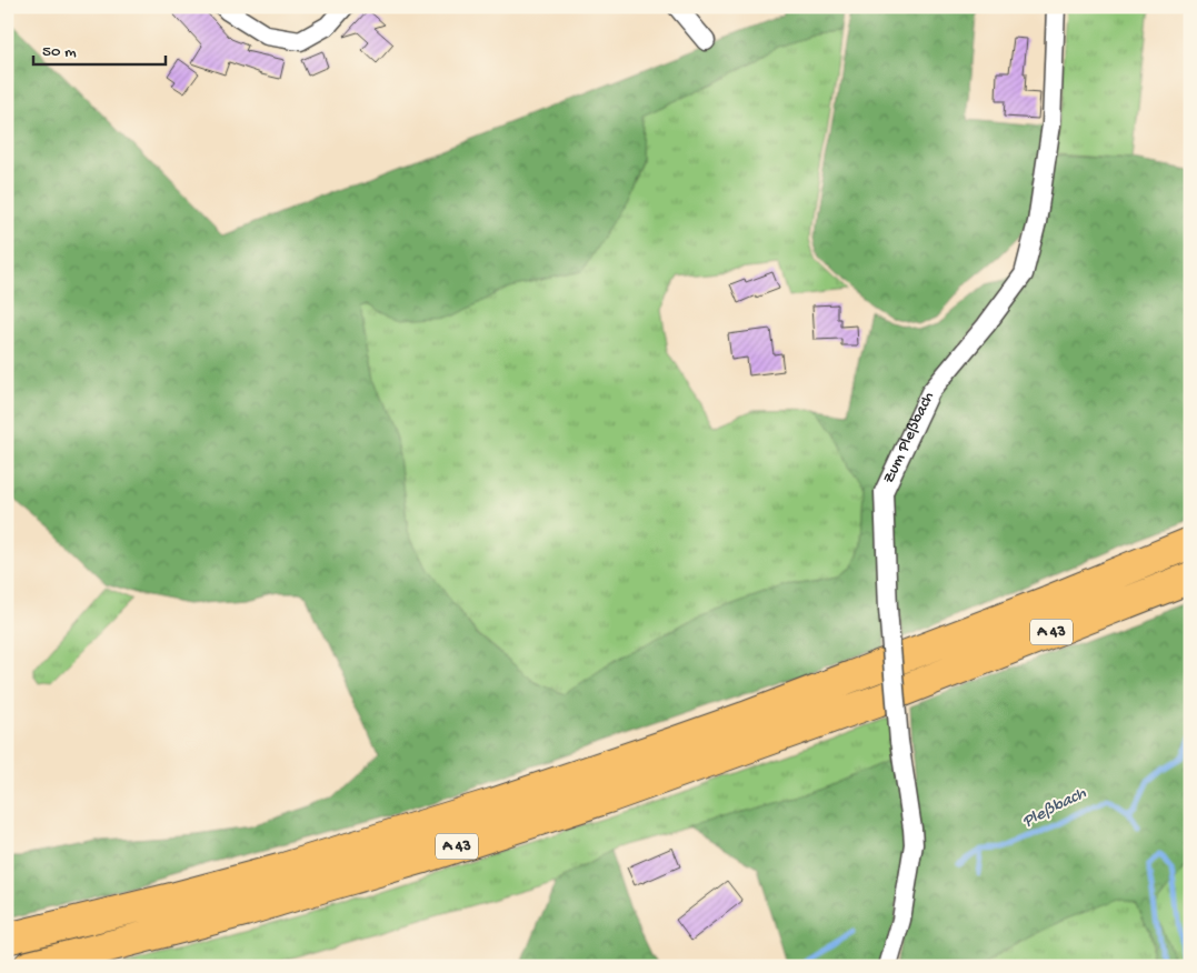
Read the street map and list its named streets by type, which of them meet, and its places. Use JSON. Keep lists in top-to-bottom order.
{
  "streets": {
    "highway": ["A 43"],
    "street": ["Zum Pleßbach"]
  },
  "water": ["Pleßbach"],
  "scale_bar": "50 m"
}
